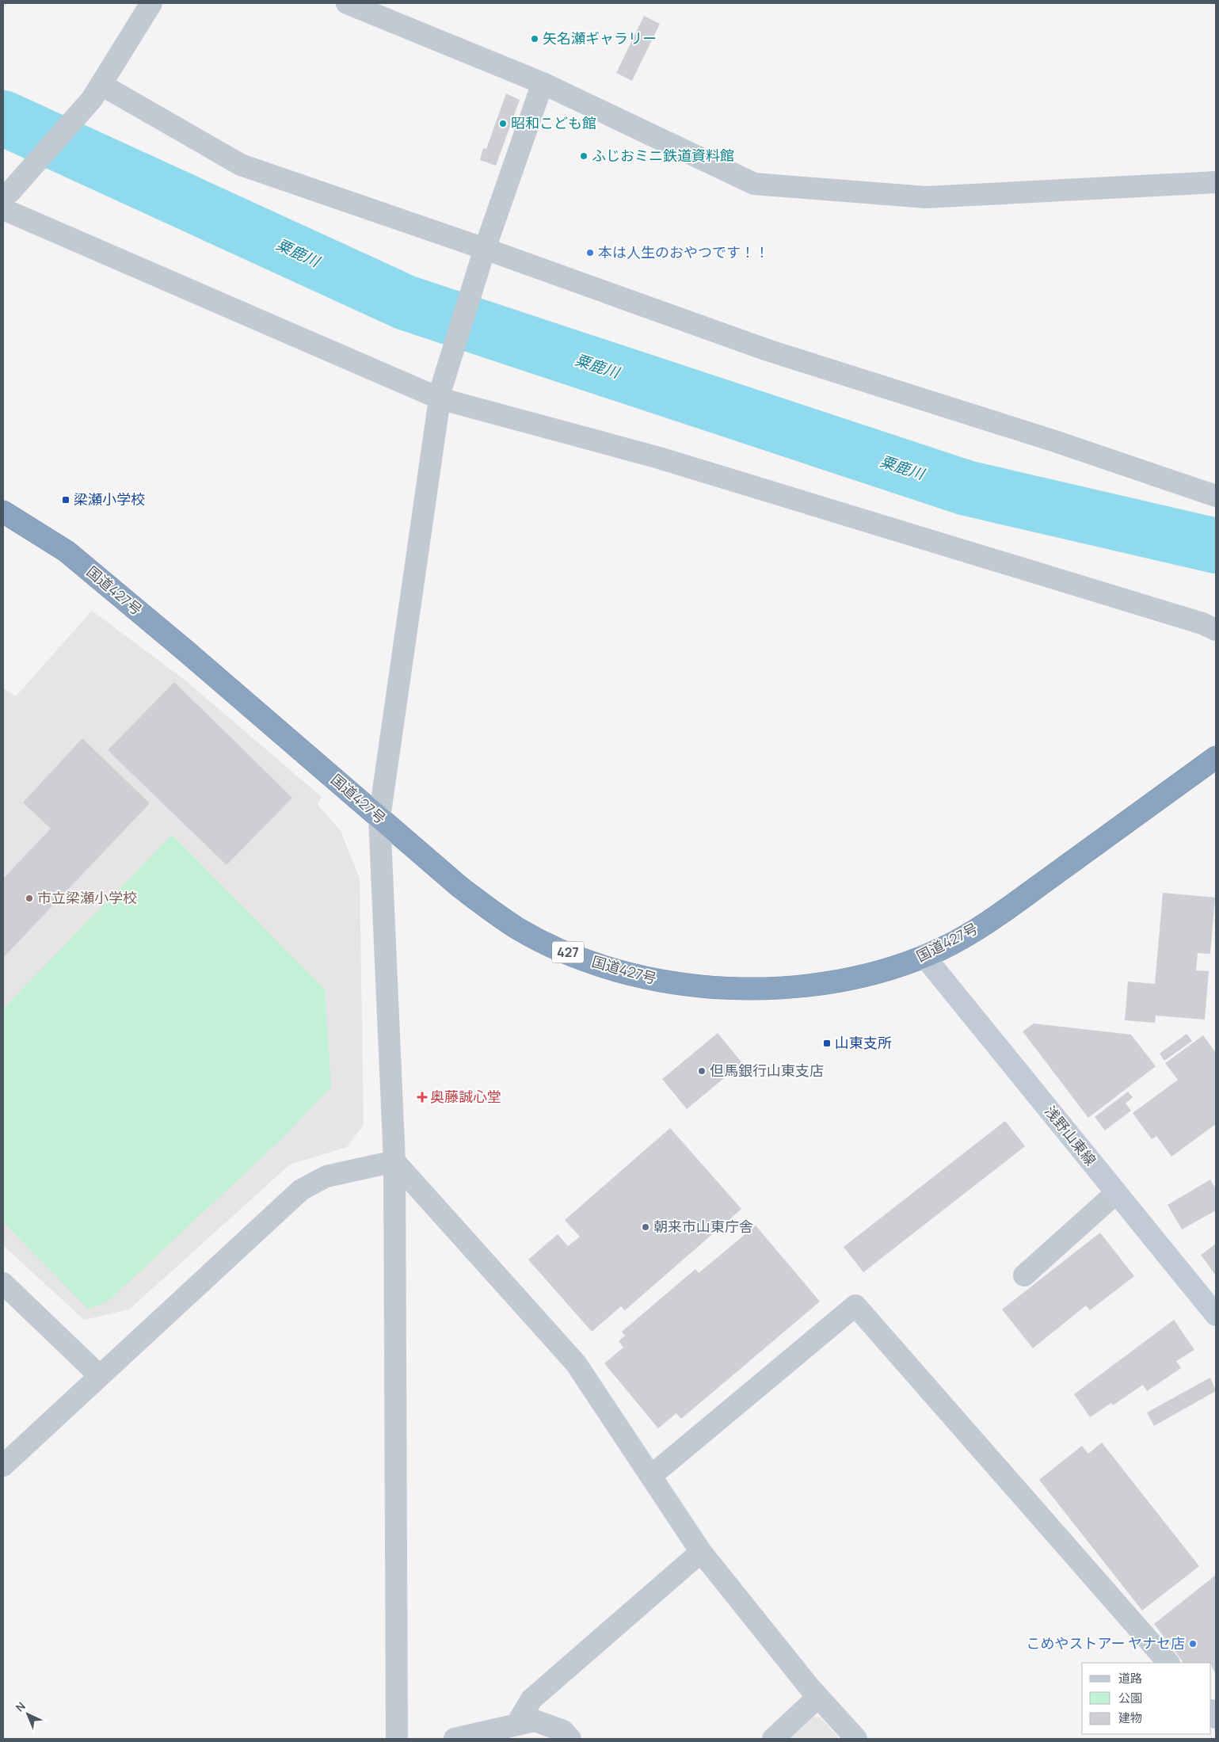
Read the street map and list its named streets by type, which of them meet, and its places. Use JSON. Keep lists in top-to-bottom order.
{
  "streets": {
    "highway": ["国道427号", "427"],
    "main road": ["浅野山東線"]
  },
  "crossings": [
    ["国道427号", "浅野山東線"]
  ],
  "water": ["粟鹿川"],
  "places": {
    "other": [
      "矢名瀬ギャラリー",
      "昭和こども館",
      "ふじおミニ鉄道資料館",
      "本は人生のおやつです！！",
      "市立梁瀬小学校",
      "但馬銀行山東支店",
      "朝来市山東庁舎",
      "こめやストアー ヤナセ店"
    ],
    "transit": ["梁瀬小学校", "山東支所"],
    "health": ["奥藤誠心堂"]
  },
  "legend": ["道路", "公園", "建物"],
  "north": "top left"
}
